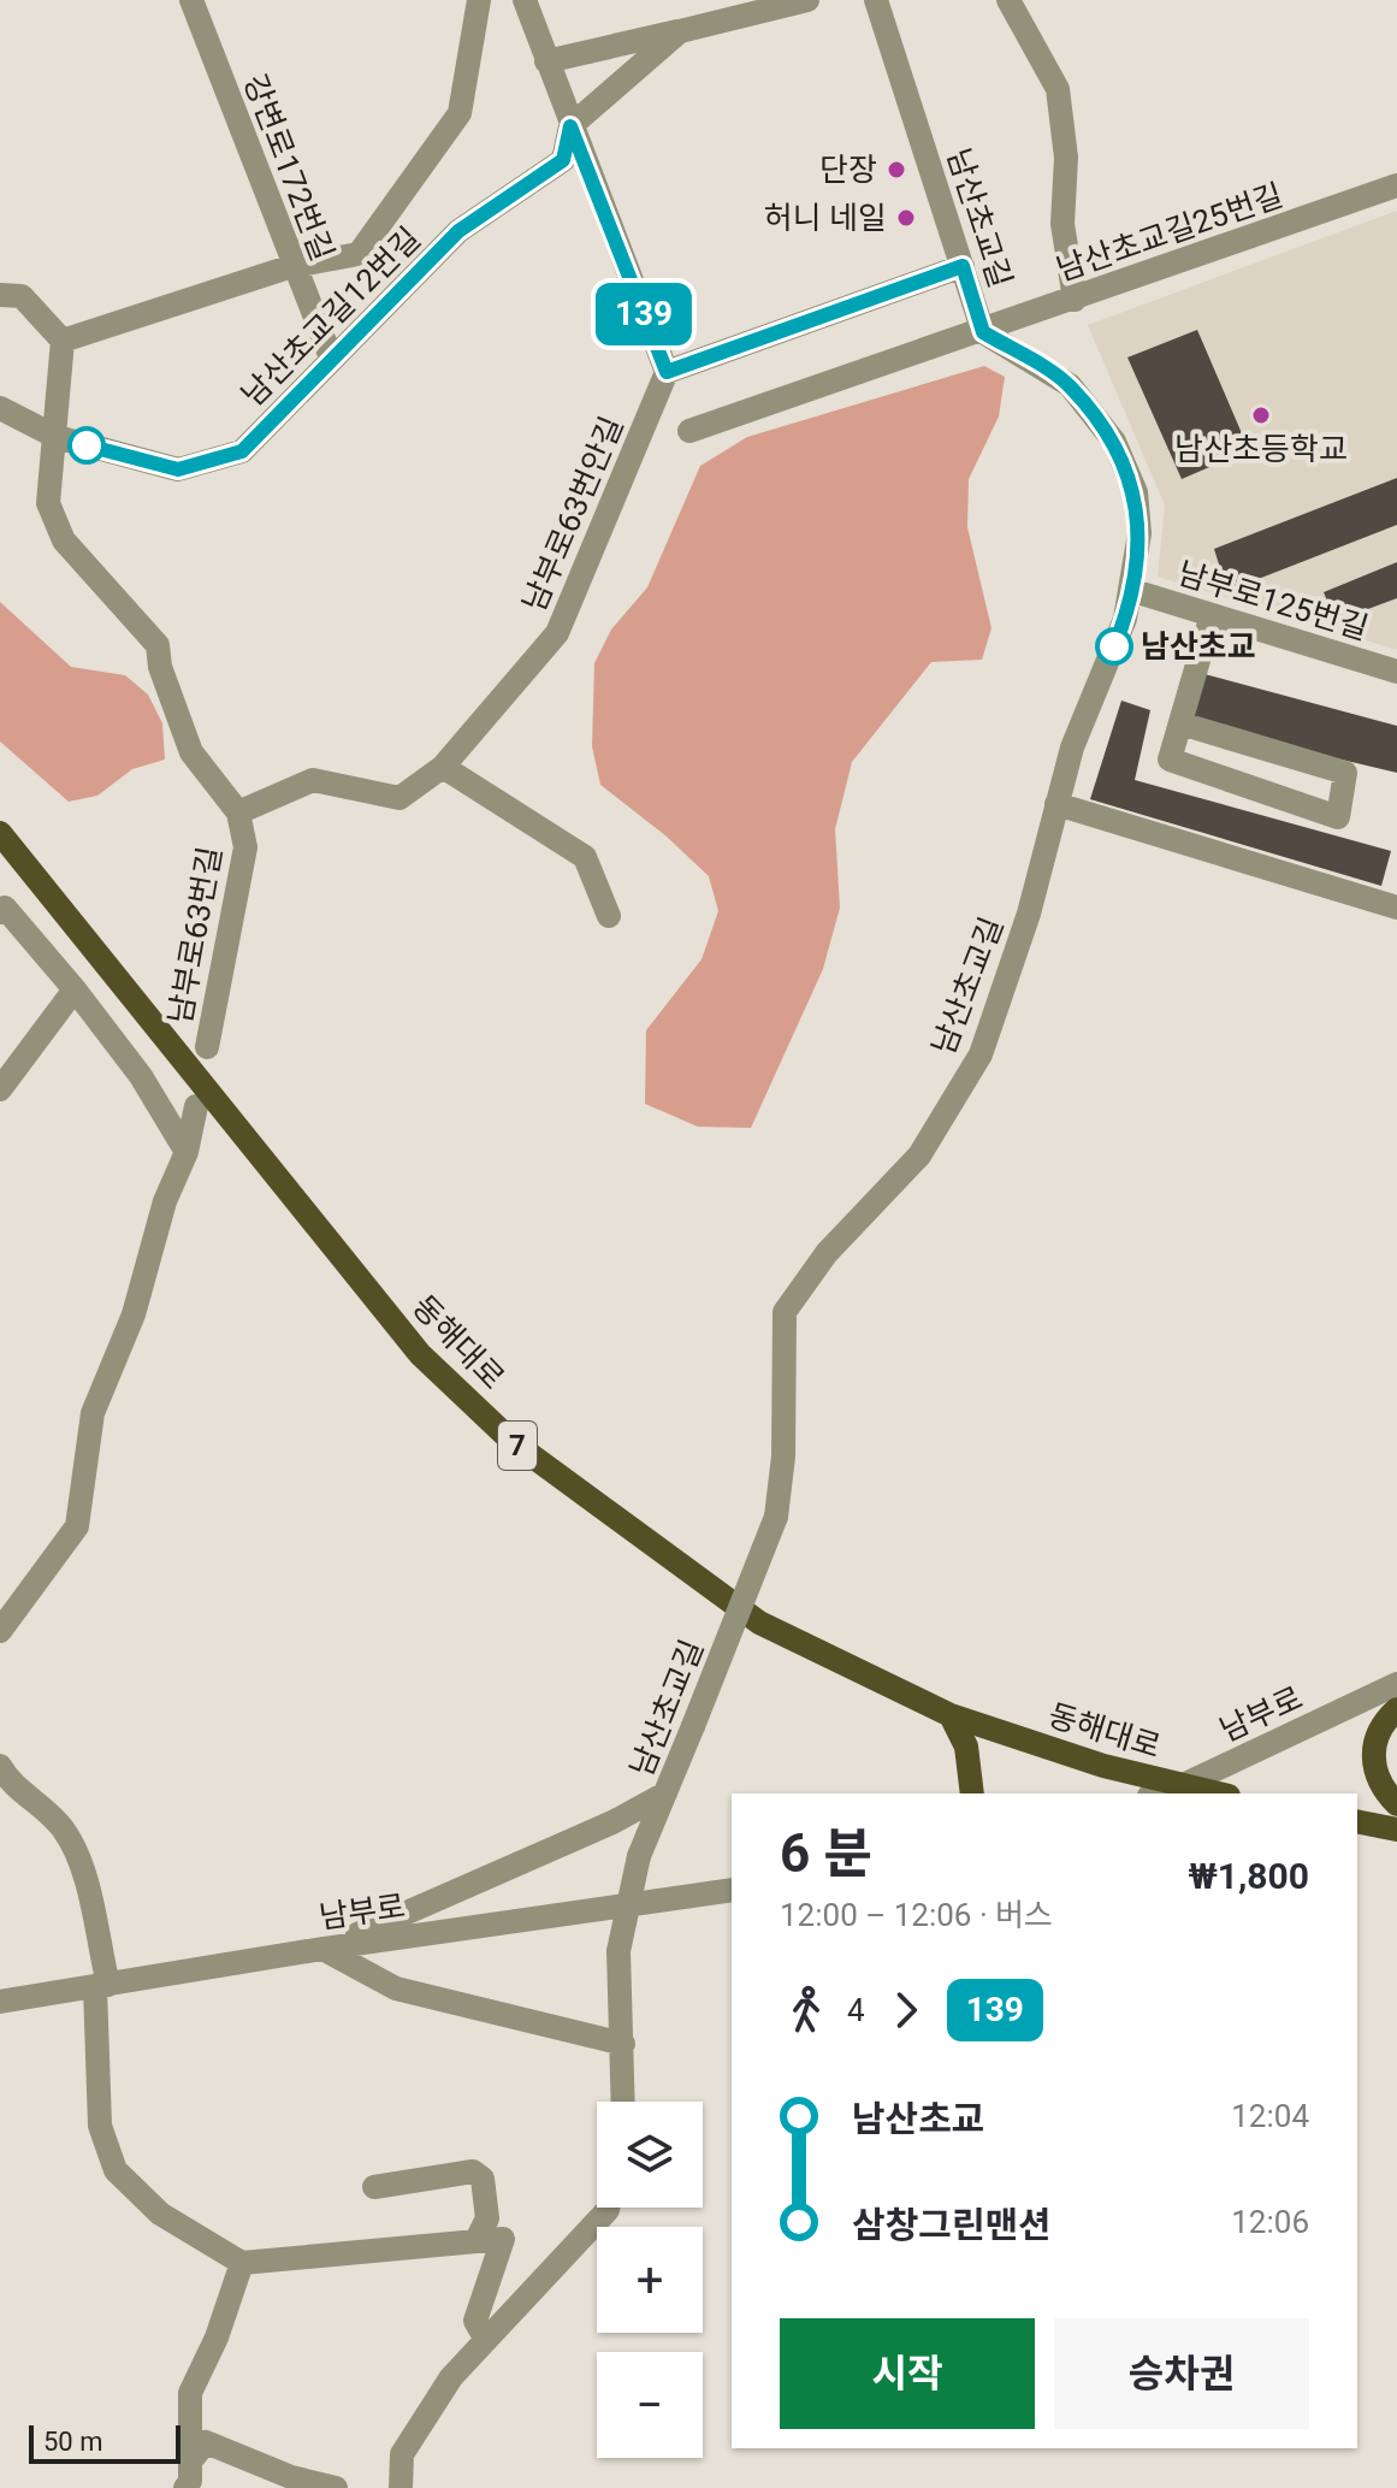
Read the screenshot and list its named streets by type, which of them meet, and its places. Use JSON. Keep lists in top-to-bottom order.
{
  "streets": {
    "main road": ["동해대로", "7"],
    "street": [
      "강변로172번길",
      "남산초교길",
      "남산초교길25번길",
      "남산초교길12번길",
      "남부로63번안길",
      "남부로125번길",
      "남부로63번길",
      "남부로"
    ]
  },
  "crossings": [
    ["강변로172번길", "남산초교길12번길"],
    ["남산초교길", "남산초교길25번길"],
    ["남산초교길", "남부로125번길"],
    ["남산초교길12번길", "남부로63번길"],
    ["남부로63번안길", "남부로63번길"],
    ["동해대로", "남부로"]
  ],
  "places": [
    "단장",
    "허니 네일",
    "남산초등학교",
    "남산초교"
  ],
  "lines": ["bus line 139"],
  "scale_bar": "50 m",
  "page": {
    "on_map": "139",
    "heading": ["6 분", "12:00 – 12:06 · 버스", "₩1,800"],
    "legs": ["4", "139"],
    "list": [
      {
        "name": "남산초교",
        "value": "12:04"
      },
      {
        "name": "삼창그린맨션",
        "value": "12:06"
      }
    ],
    "map_buttons": ["+", "−"],
    "buttons": ["시작", "승차권"],
    "scale": "50 m"
  }
}
